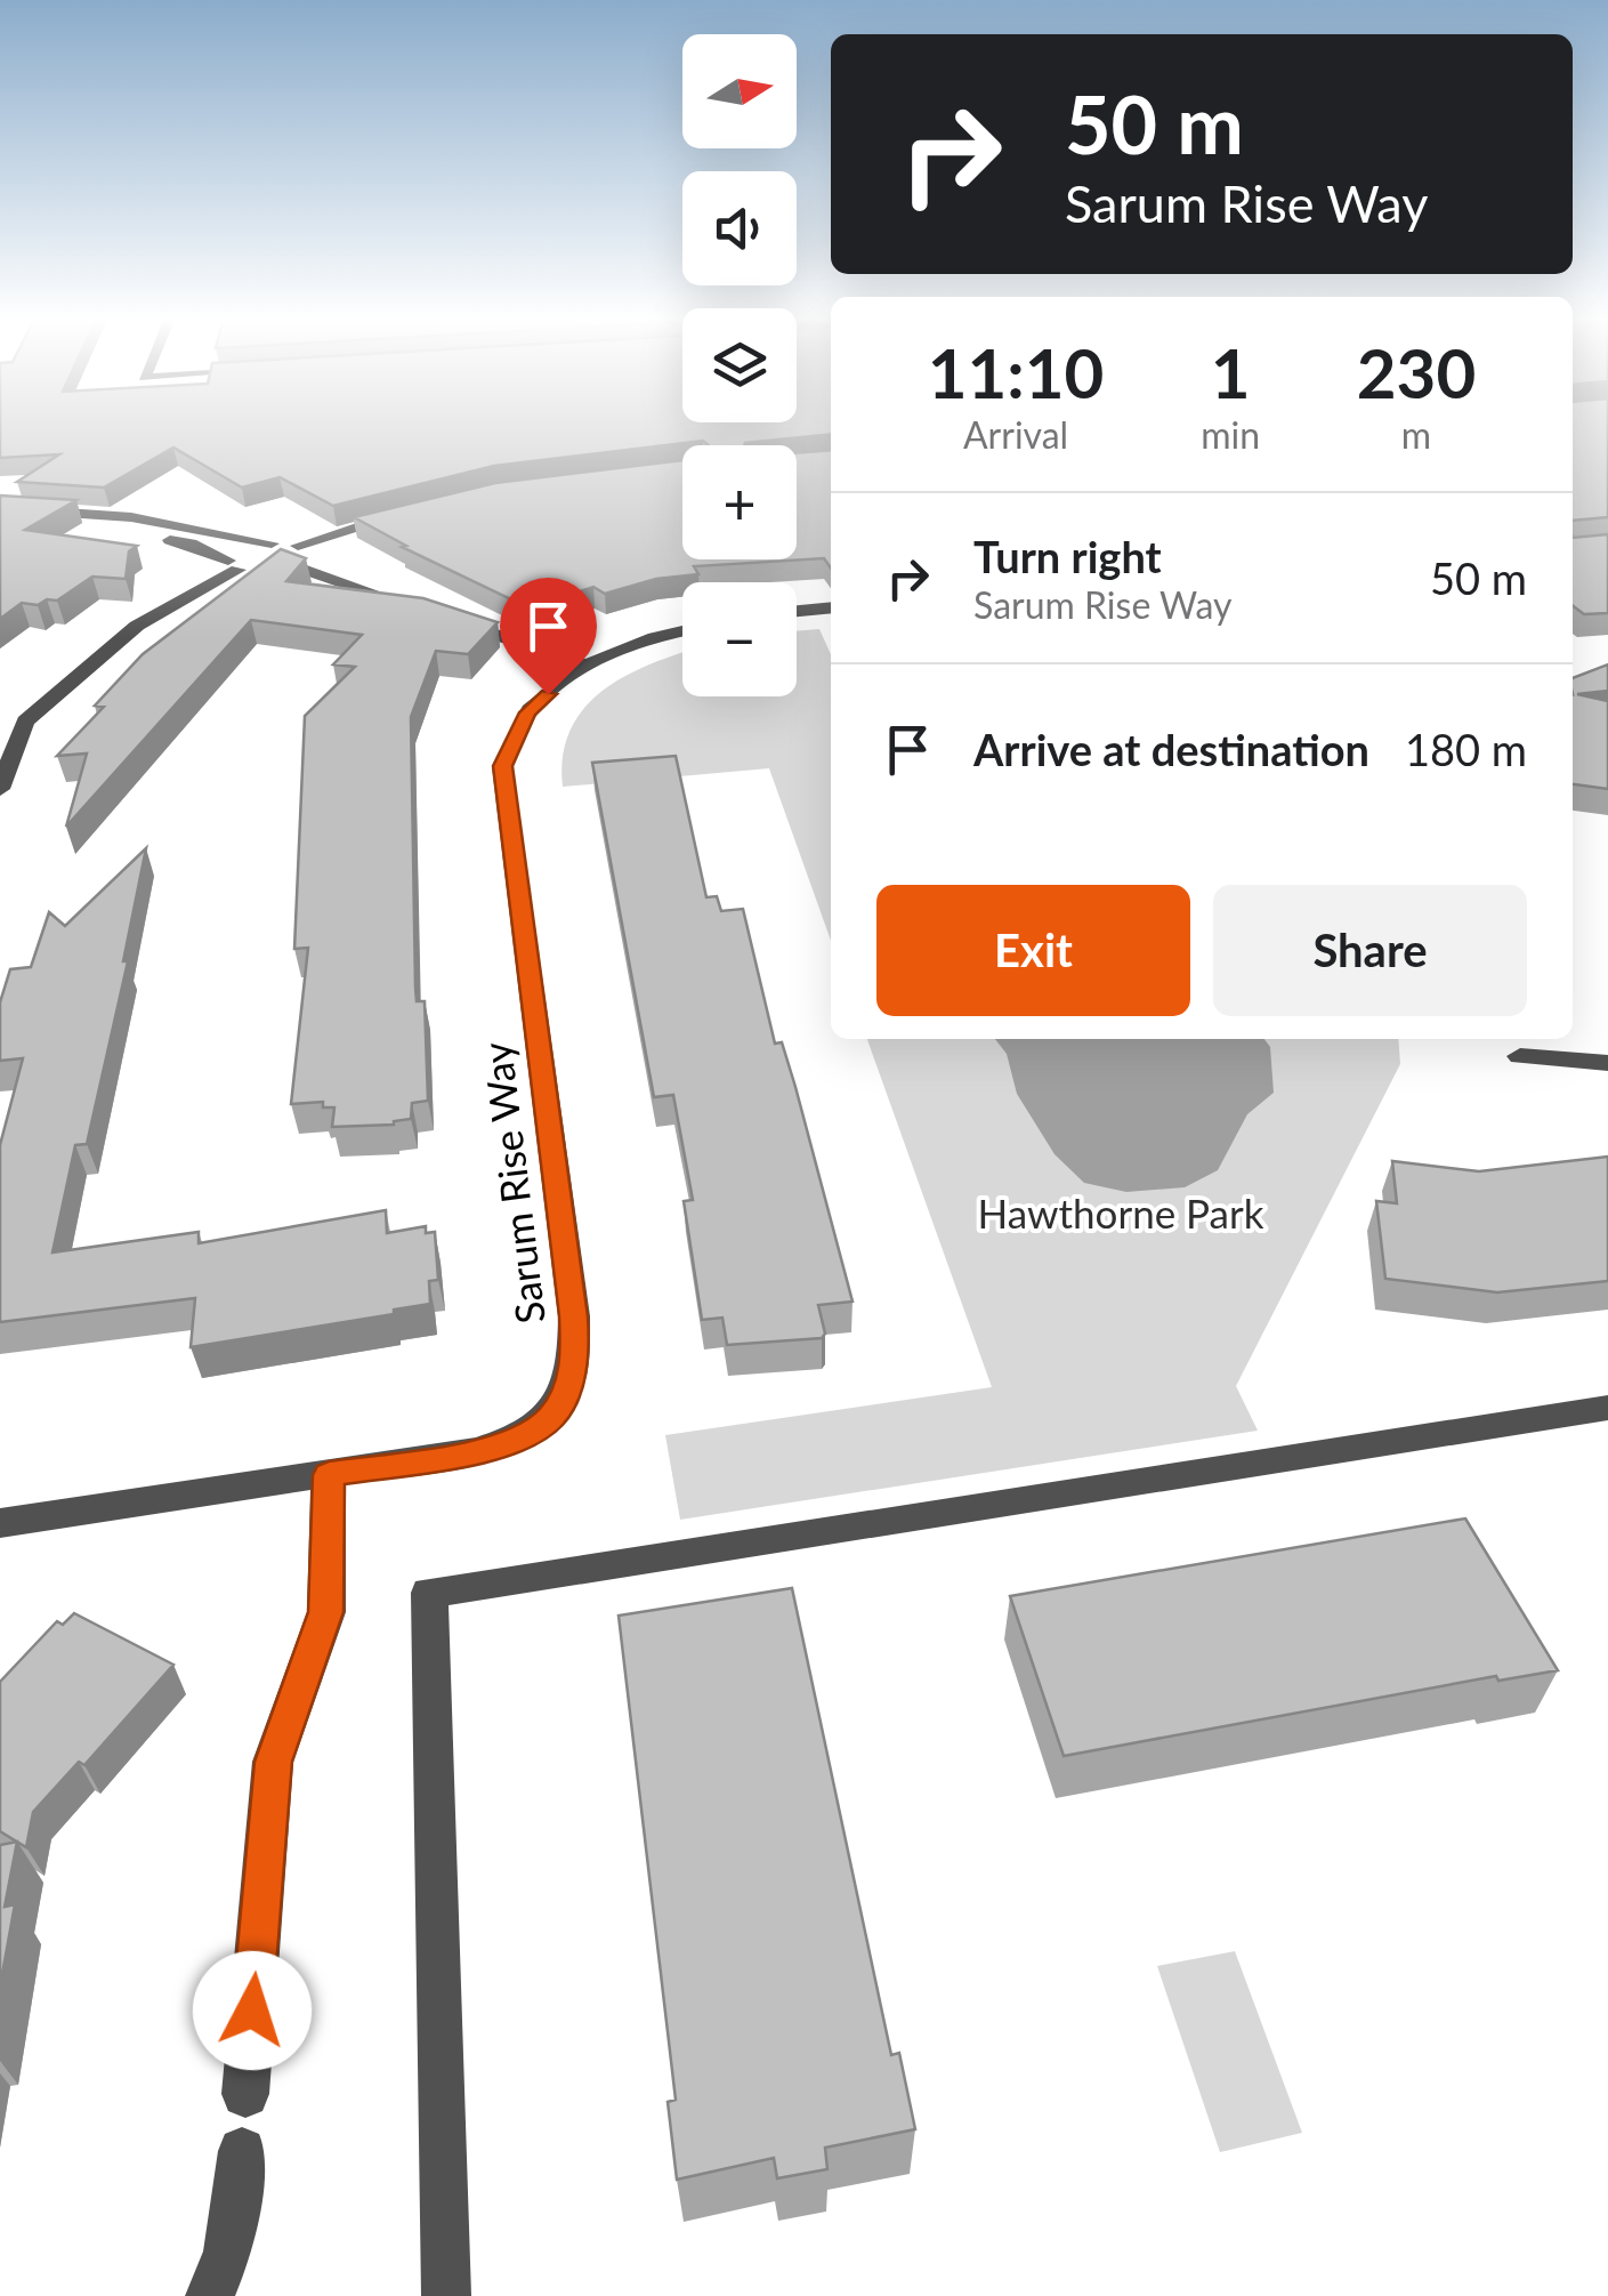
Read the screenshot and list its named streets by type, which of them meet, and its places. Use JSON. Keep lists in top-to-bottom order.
{
  "streets": {
    "street": ["Sarum Rise Way"]
  },
  "parks": ["Hawthorne Park"],
  "north": "right",
  "page": {
    "map_buttons": ["+", "−"],
    "turn": ["50 m", "Sarum Rise Way"],
    "eta": [
      "11:10",
      "Arrival",
      "1",
      "min",
      "230",
      "m"
    ],
    "list": [
      {
        "name": "Turn right",
        "note": "Sarum Rise Way",
        "value": "50 m"
      },
      {
        "name": "Arrive at destination",
        "value": "180 m"
      }
    ],
    "buttons": ["Exit", "Share"]
  }
}
